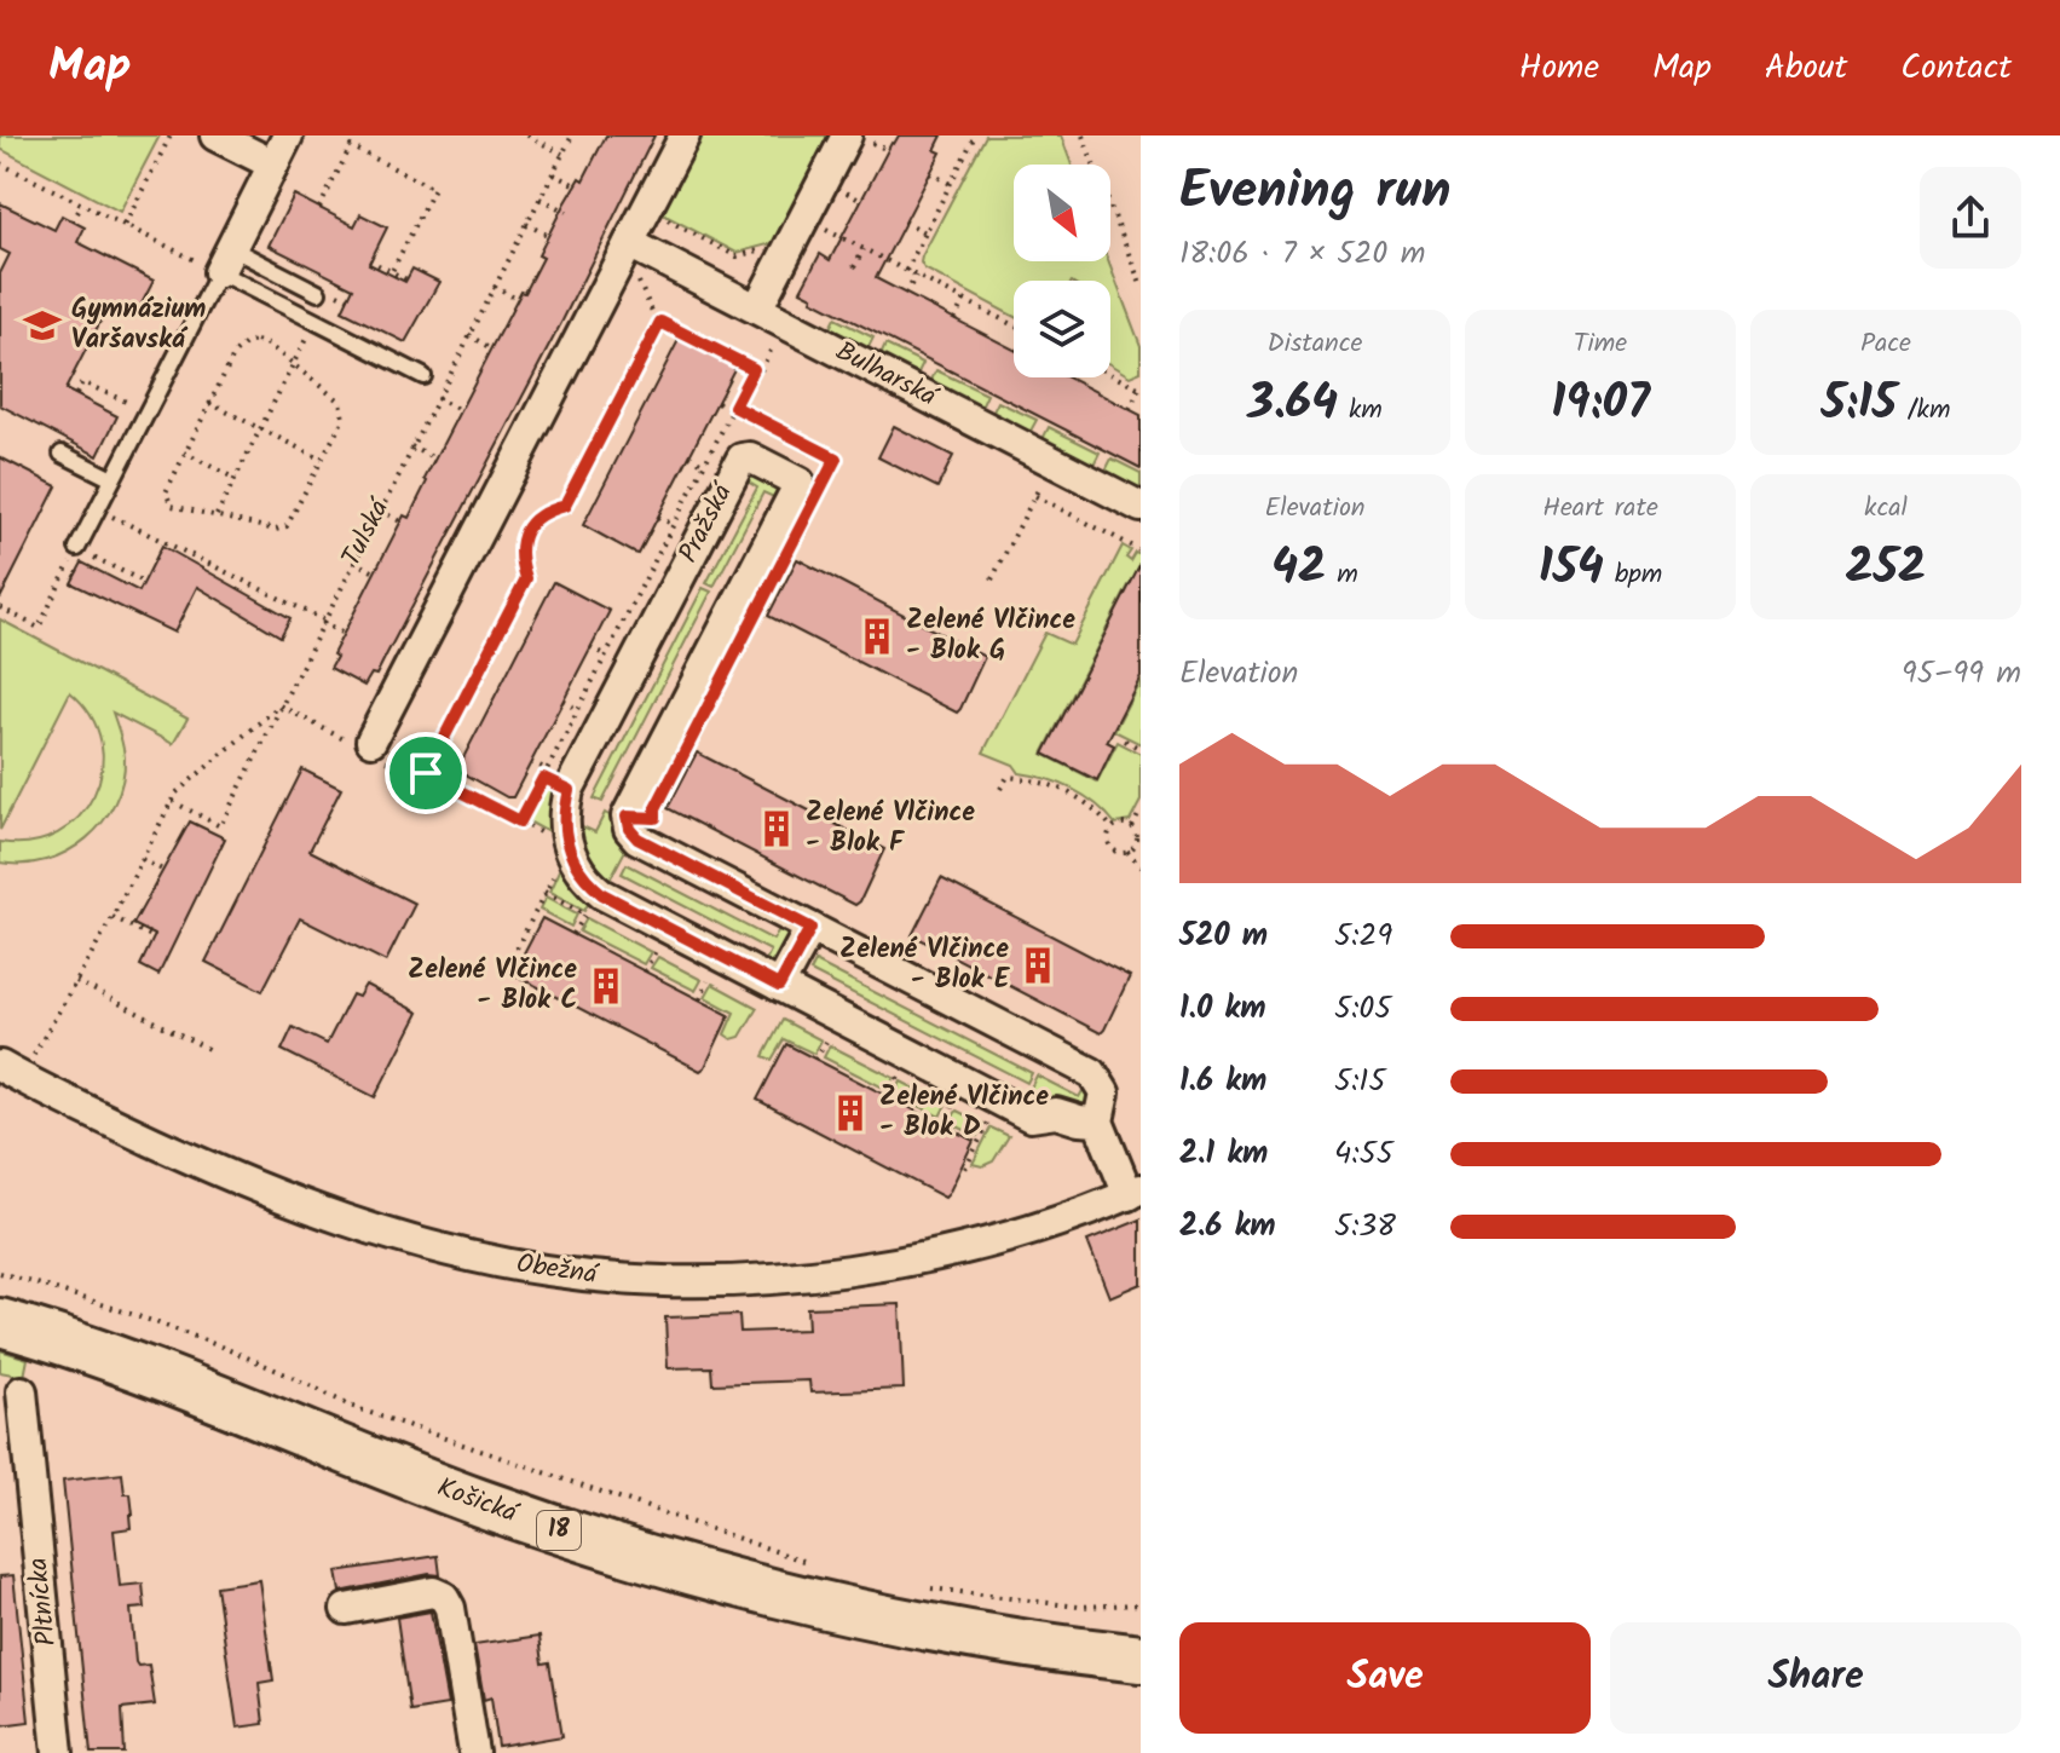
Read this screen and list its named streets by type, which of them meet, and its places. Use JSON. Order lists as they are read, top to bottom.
{
  "streets": {
    "main road": ["Košická", "18"],
    "street": [
      "Bulharská",
      "Pražská",
      "Obežná",
      "Pltnícka"
    ],
    "path": ["Tulská"]
  },
  "crossings": [
    ["Pražská", "Obežná"]
  ],
  "places": {
    "school or university": ["Gymnázium Varšavská"],
    "building": [
      "Zelené Vlčince - Blok G",
      "Zelené Vlčince - Blok F",
      "Zelené Vlčince - Blok E",
      "Zelené Vlčince - Blok C",
      "Zelené Vlčince - Blok D"
    ]
  },
  "north": "bottom right",
  "page": {
    "header": "Map",
    "nav": [
      "Home",
      "Map",
      "About",
      "Contact"
    ],
    "heading": ["Evening run", "18:06 · 7 × 520 m"],
    "stats": [
      ["Distance", "3.64 km"],
      ["Time", "19:07"],
      ["Pace", "5:15 /km"],
      ["Elevation", "42 m"],
      ["Heart rate", "154 bpm"],
      ["kcal", "252"]
    ],
    "chart": ["Elevation", "95–99 m"],
    "list": [
      {
        "name": "520 m",
        "note": "5:29"
      },
      {
        "name": "1.0 km",
        "note": "5:05"
      },
      {
        "name": "1.6 km",
        "note": "5:15"
      },
      {
        "name": "2.1 km",
        "note": "4:55"
      },
      {
        "name": "2.6 km",
        "note": "5:38"
      }
    ],
    "buttons": ["Save", "Share"]
  }
}
